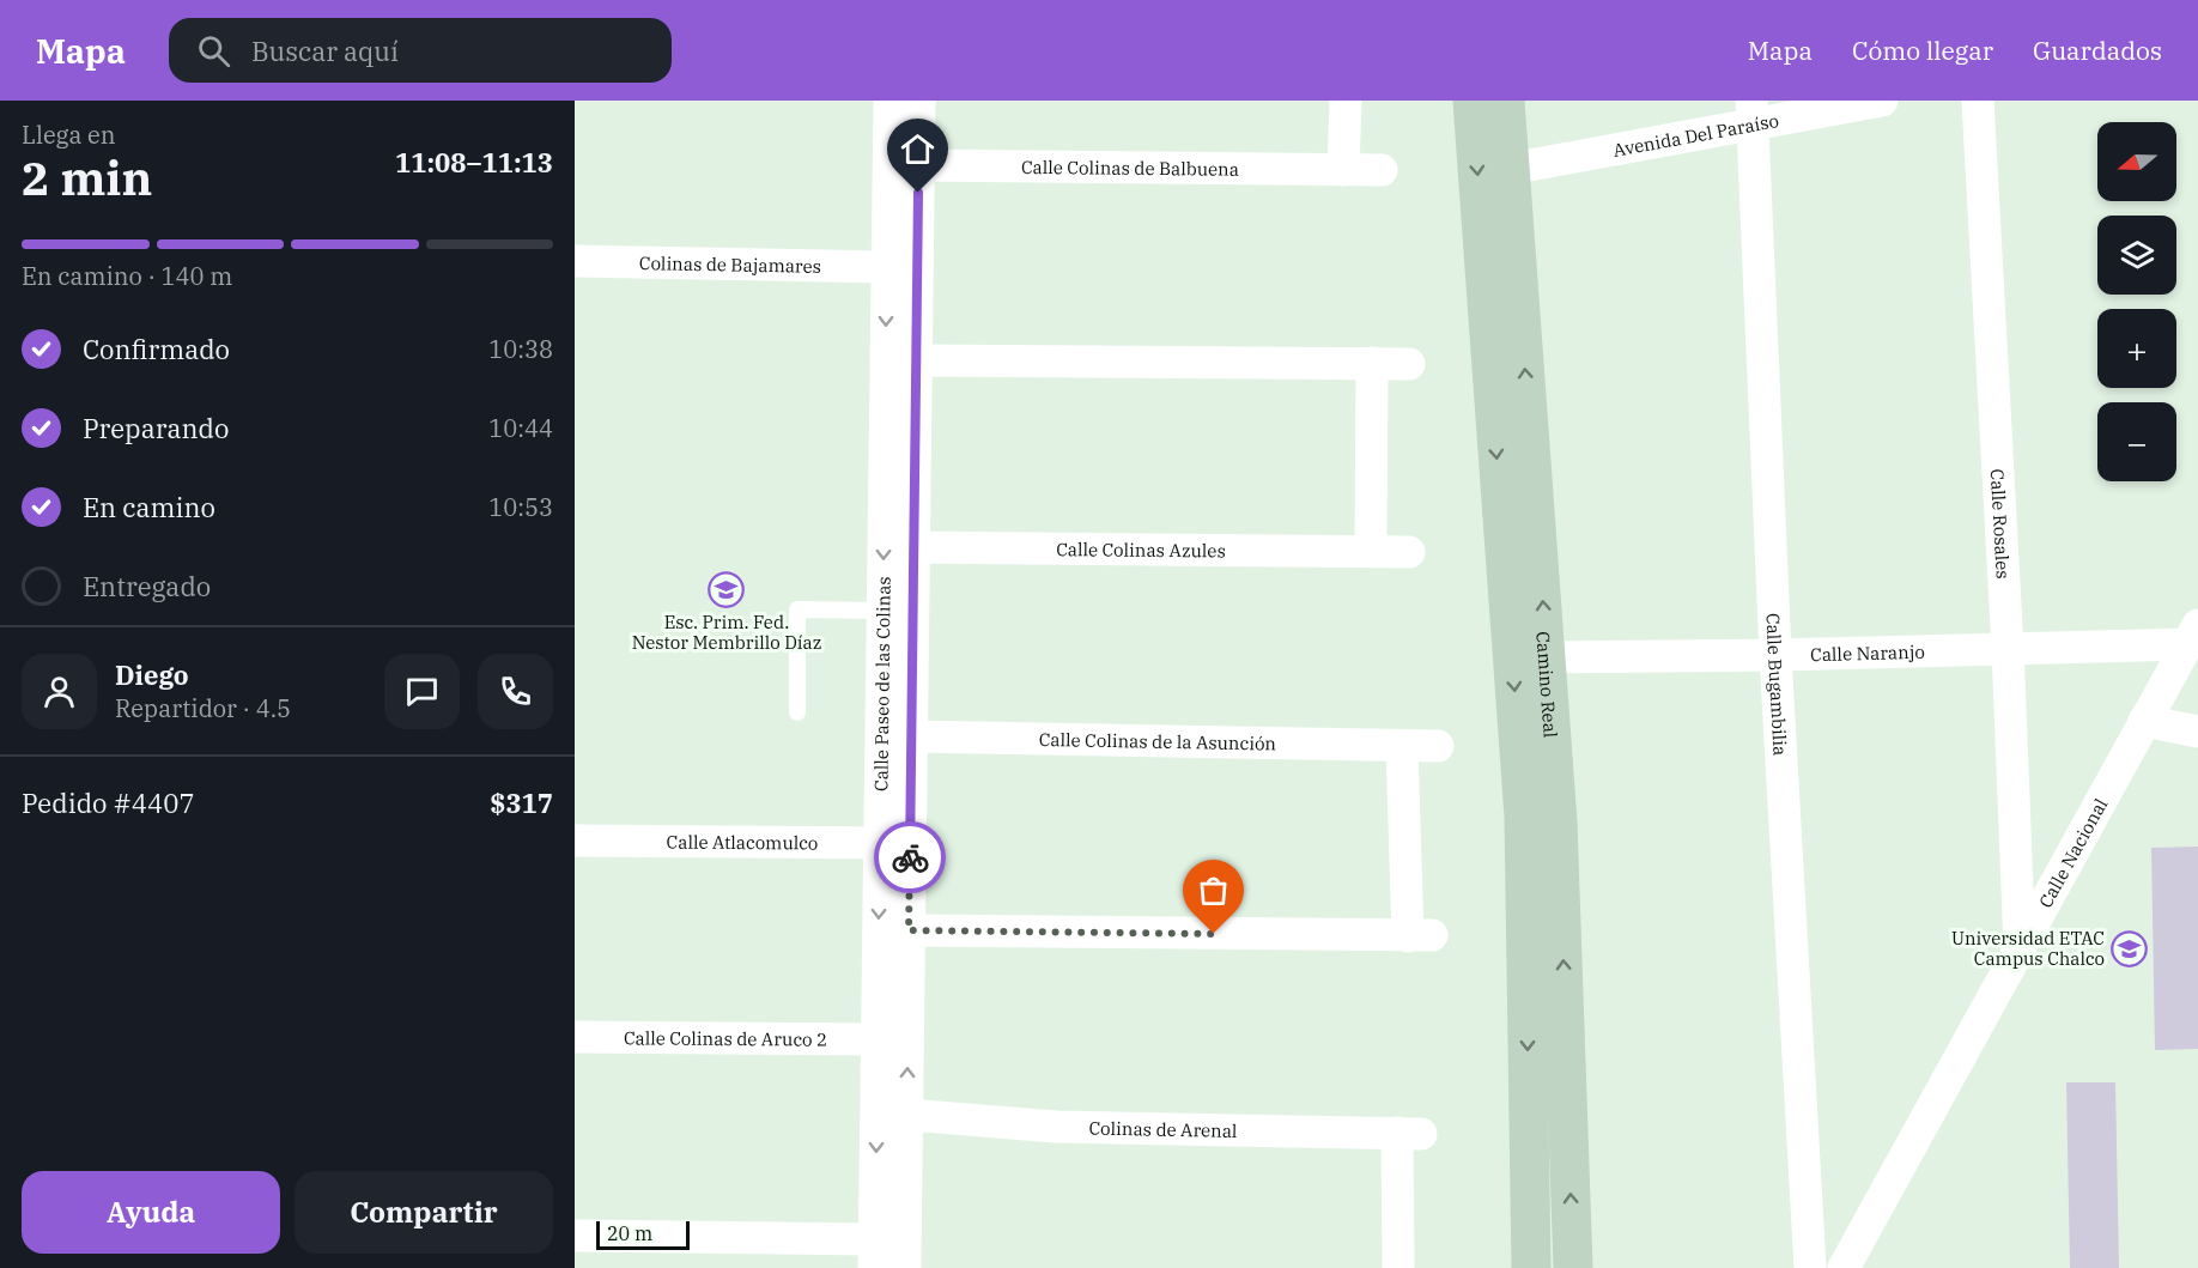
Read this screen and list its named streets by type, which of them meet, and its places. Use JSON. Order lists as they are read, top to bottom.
{
  "streets": {
    "street": [
      "Avenida Del Paraíso",
      "Calle Colinas de Balbuena",
      "Colinas de Bajamares",
      "Calle Rosales",
      "Calle Colinas Azules",
      "Calle Naranjo",
      "Calle Paseo de las Colinas",
      "Camino Real",
      "Calle Bugambilia",
      "Calle Colinas de la Asunción",
      "Calle Atlacomulco",
      "Calle Nacional",
      "Calle Colinas de Aruco 2",
      "Colinas de Arenal"
    ]
  },
  "crossings": [
    ["Avenida Del Paraíso", "Camino Real"],
    ["Avenida Del Paraíso", "Calle Bugambilia"],
    ["Calle Colinas de Balbuena", "Calle Paseo de las Colinas"],
    ["Colinas de Bajamares", "Calle Paseo de las Colinas"],
    ["Calle Rosales", "Calle Naranjo"],
    ["Calle Rosales", "Calle Nacional"],
    ["Calle Colinas Azules", "Calle Paseo de las Colinas"],
    ["Calle Naranjo", "Camino Real"],
    ["Calle Naranjo", "Calle Bugambilia"],
    ["Calle Naranjo", "Calle Nacional"],
    ["Calle Paseo de las Colinas", "Calle Colinas de la Asunción"],
    ["Calle Paseo de las Colinas", "Calle Atlacomulco"],
    ["Calle Paseo de las Colinas", "Calle Colinas de Aruco 2"],
    ["Calle Paseo de las Colinas", "Colinas de Arenal"]
  ],
  "places": {
    "school or university": ["Esc. Prim. Fed. Nestor Membrillo Díaz", "Universidad ETAC Campus Chalco"]
  },
  "scale_bar": "20 m",
  "north": "left",
  "page": {
    "header": "Mapa",
    "search": "Buscar aquí",
    "nav": ["Mapa", "Cómo llegar", "Guardados"],
    "heading": ["2 min", "Llega en", "11:08–11:13"],
    "panel": [
      "Diego",
      "Repartidor · 4.5",
      "Pedido #4407",
      "$317"
    ],
    "map_buttons": ["+", "−"],
    "bar": "En camino · 140 m",
    "list": [
      ["Confirmado", "10:38"],
      ["Preparando", "10:44"],
      ["En camino", "10:53"],
      "Entregado"
    ],
    "buttons": ["Ayuda", "Compartir"],
    "scale": "20 m"
  }
}
